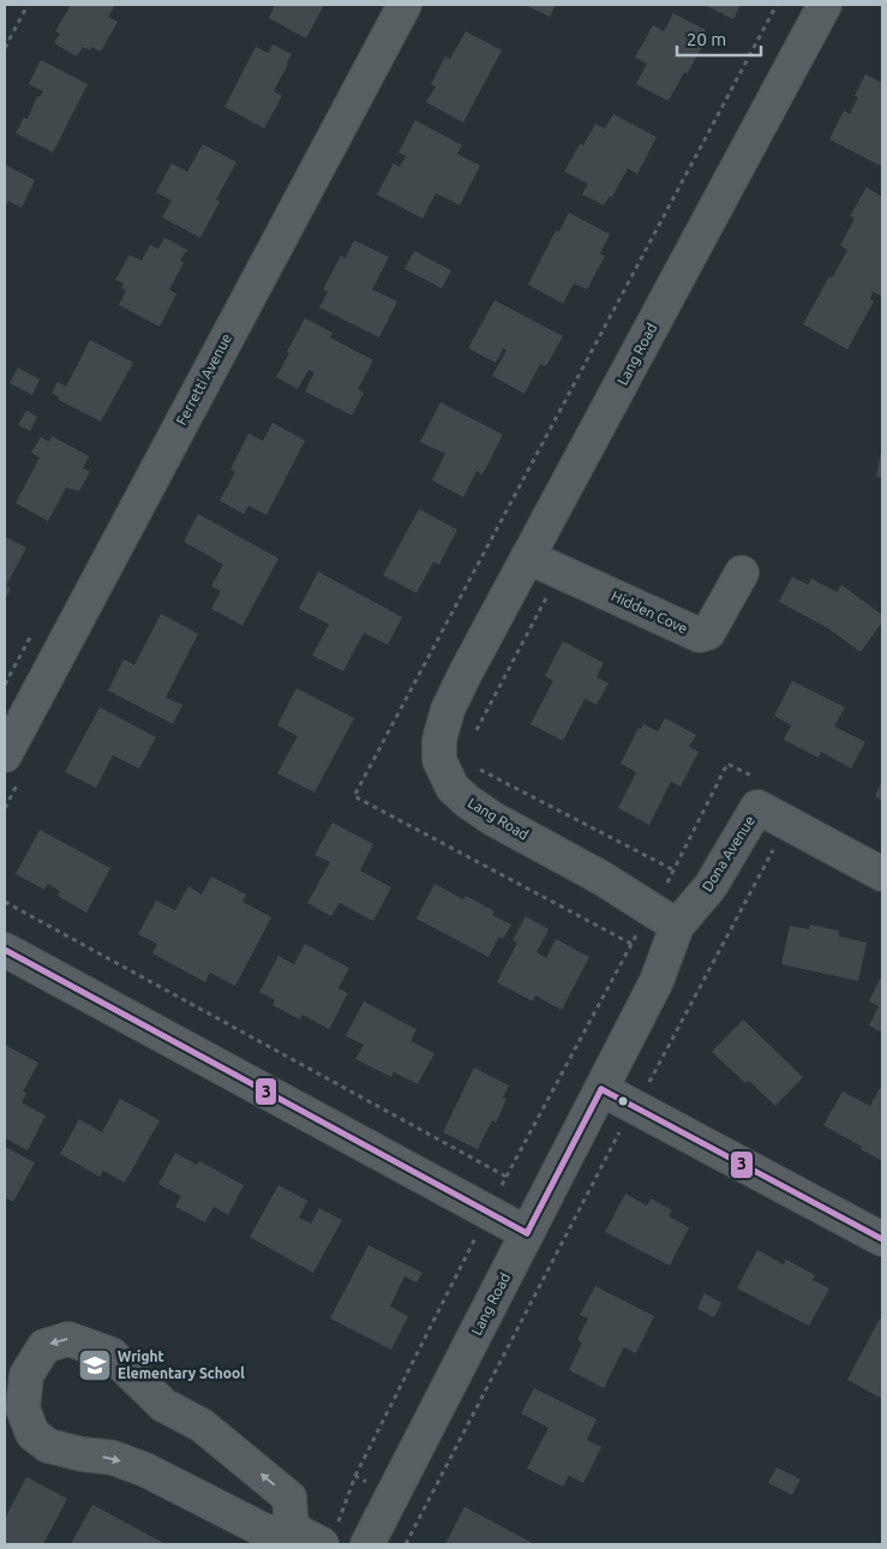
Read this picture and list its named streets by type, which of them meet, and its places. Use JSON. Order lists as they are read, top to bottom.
{
  "streets": {
    "street": [
      "Lang Road",
      "Ferretti Avenue",
      "Hidden Cove",
      "Dona Avenue"
    ]
  },
  "crossings": [
    ["Lang Road", "Hidden Cove"],
    ["Lang Road", "Dona Avenue"]
  ],
  "places": {
    "school or university": ["Wright Elementary School"]
  },
  "lines": ["transit line 3"],
  "scale_bar": "20 m"
}
